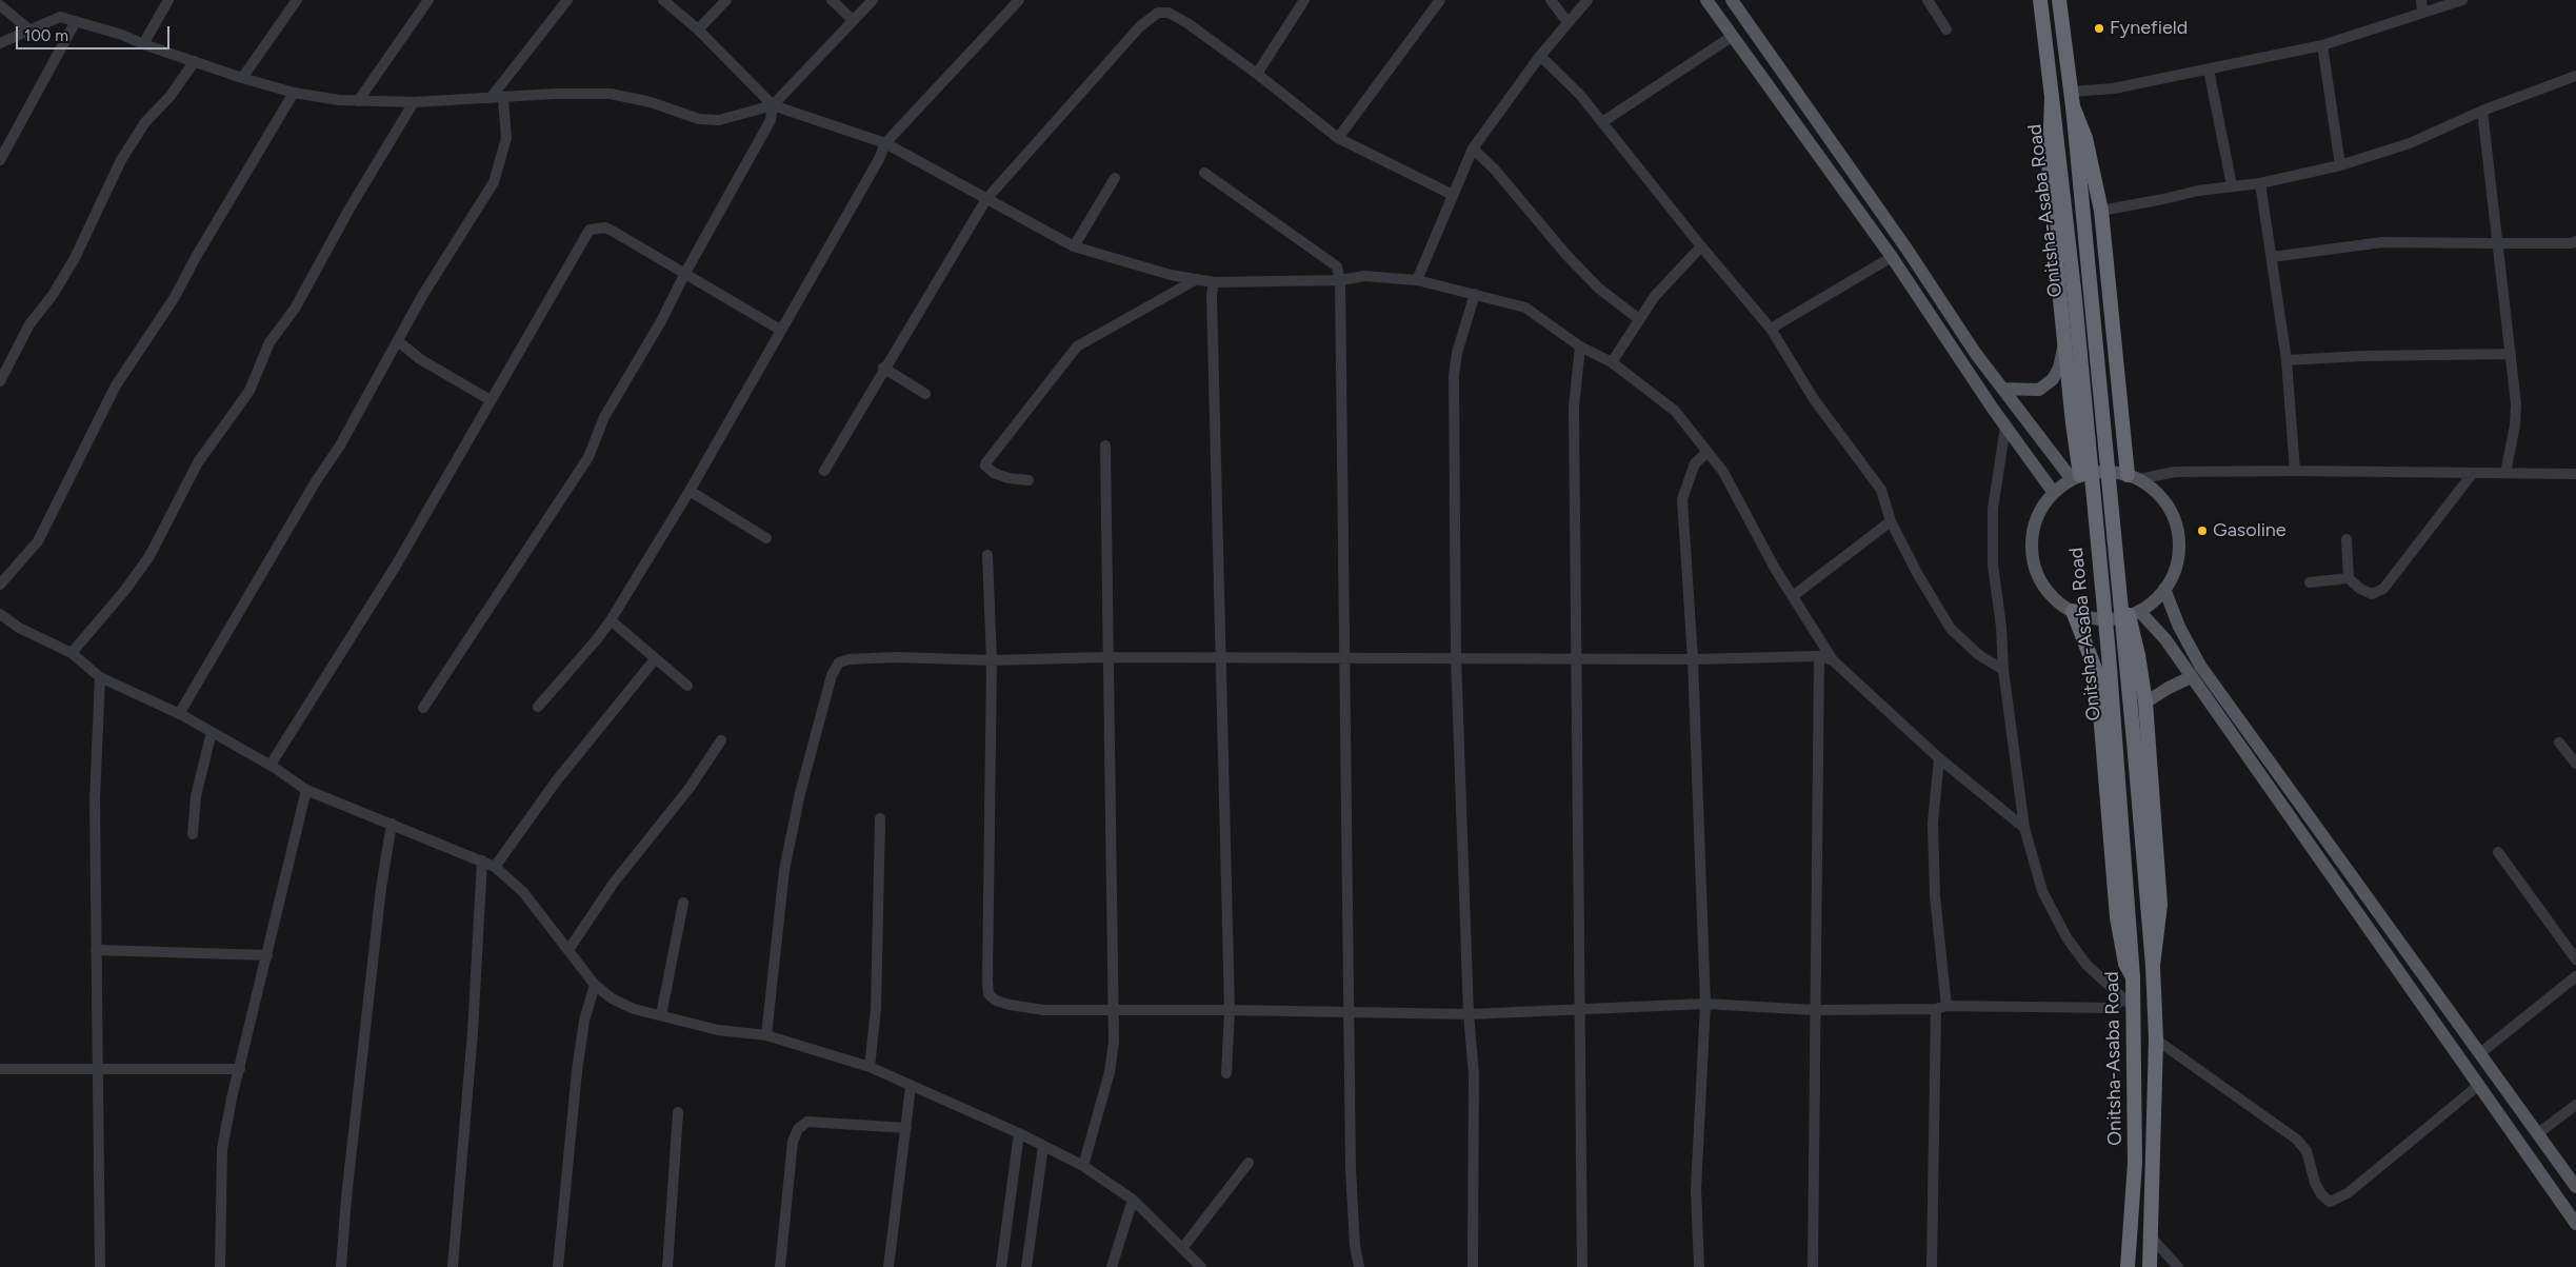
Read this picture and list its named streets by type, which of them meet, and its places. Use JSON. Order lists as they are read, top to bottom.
{
  "streets": {
    "highway": ["Onitsha-Asaba Road"]
  },
  "places": ["Fynefield", "Gasoline"],
  "scale_bar": "100 m"
}
